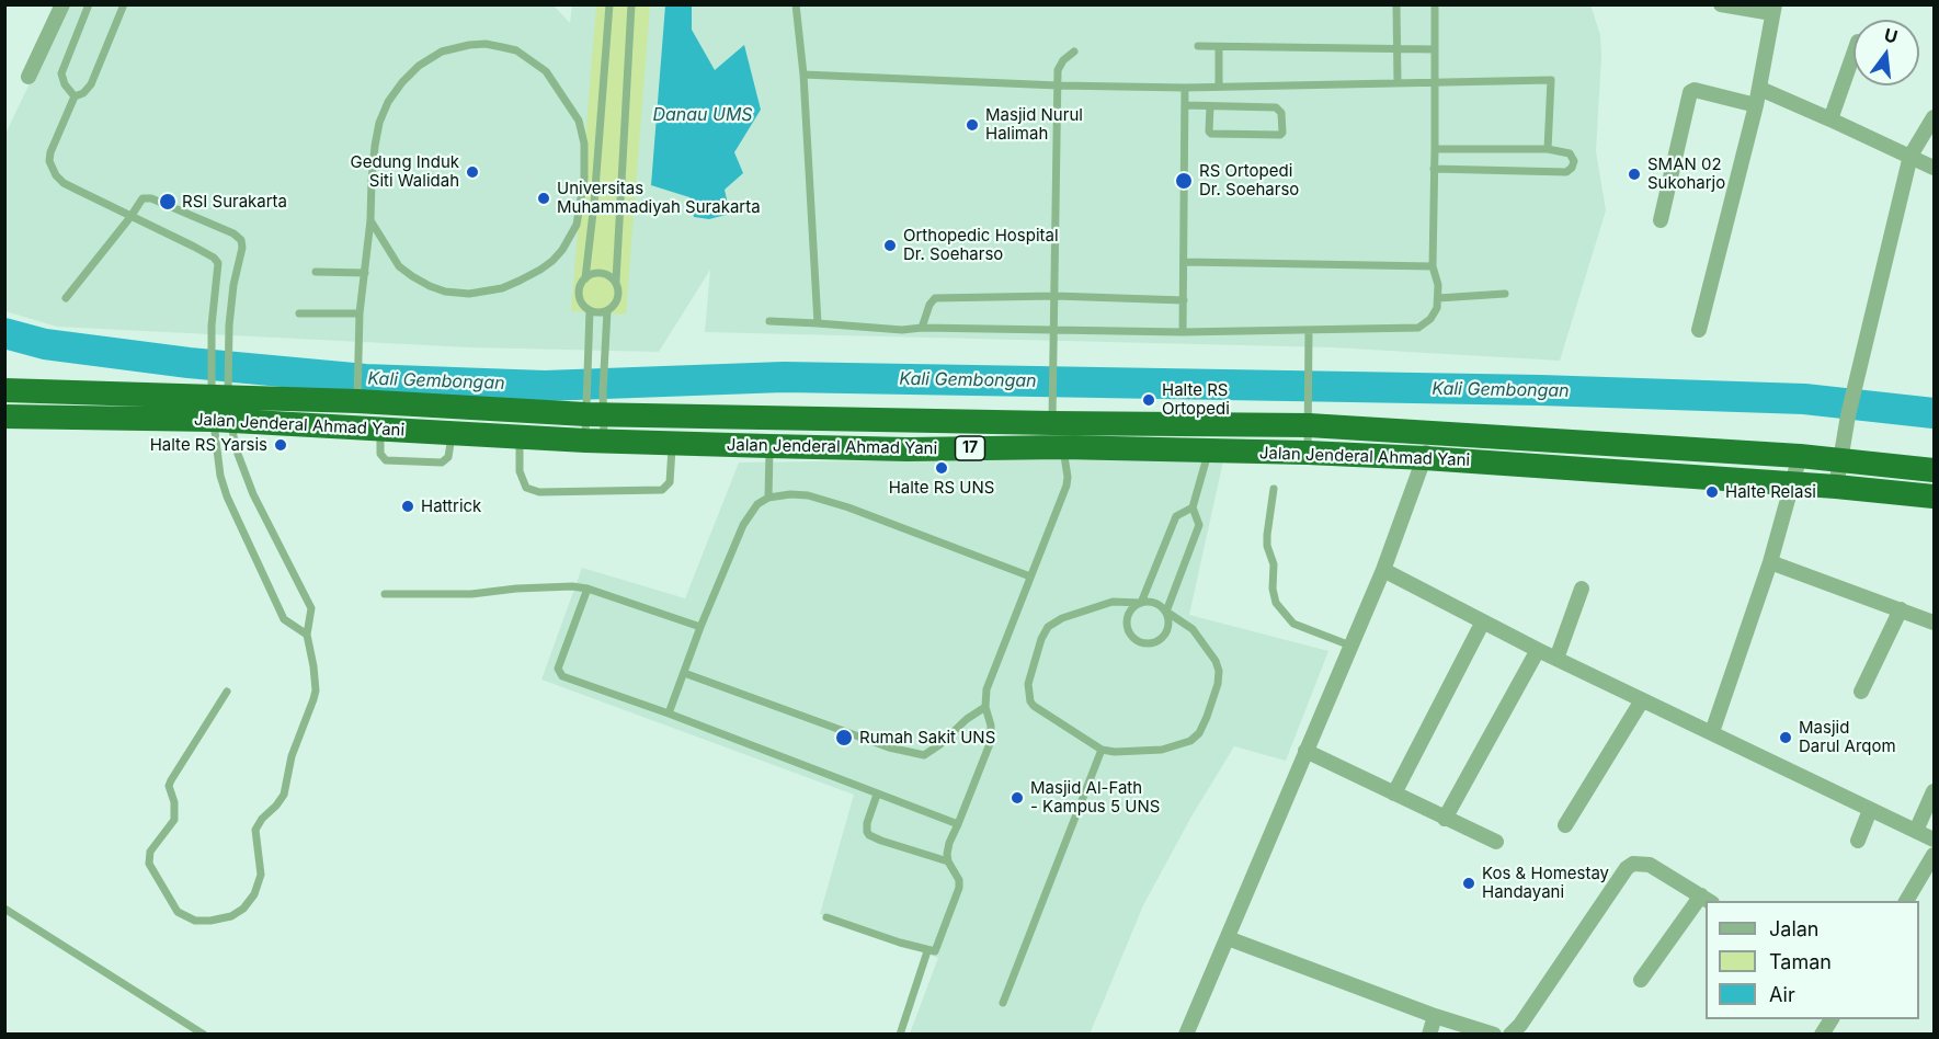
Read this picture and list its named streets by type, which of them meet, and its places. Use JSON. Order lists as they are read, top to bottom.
{
  "streets": {
    "highway": ["Jalan Jenderal Ahmad Yani", "17"]
  },
  "water": ["Danau UMS", "Kali Gembongan"],
  "places": [
    "Masjid Nurul Halimah",
    "Gedung Induk Siti Walidah",
    "SMAN 02 Sukoharjo",
    "RS Ortopedi Dr. Soeharso",
    "Universitas Muhammadiyah Surakarta",
    "RSI Surakarta",
    "Orthopedic Hospital Dr. Soeharso",
    "Halte RS Ortopedi",
    "Halte RS Yarsis",
    "Halte RS UNS",
    "Halte Relasi",
    "Hattrick",
    "Rumah Sakit UNS",
    "Masjid Darul Arqom",
    "Masjid Al-Fath - Kampus 5 UNS",
    "Kos & Homestay Handayani"
  ],
  "legend": ["Jalan", "Taman", "Air"],
  "north": "top"
}
